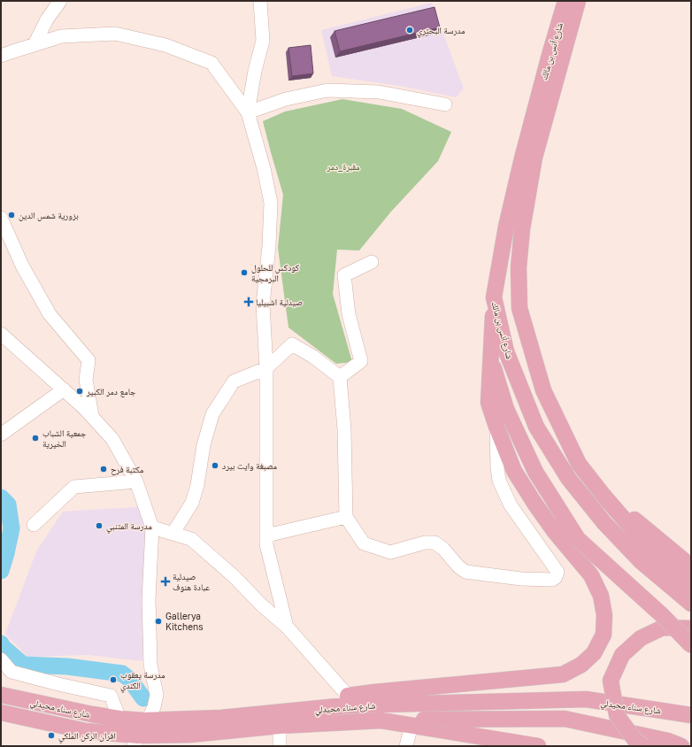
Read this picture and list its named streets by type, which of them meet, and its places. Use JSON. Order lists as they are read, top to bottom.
{
  "streets": {
    "main road": ["شارع أنس بن مالك", "شارع سناء محيدلي"]
  },
  "parks": ["مقبرة_دمر"],
  "places": {
    "other": [
      "مدرسة البحتري",
      "بزورية شمس الدين",
      "كودكس للحلول البرمجية",
      "جامع دمر الكبير",
      "جمعية الشباب الخيرية",
      "مصبغة وايت بيرد",
      "مكتبة فرح",
      "مدرسة المتنبي",
      "Gallerya Kitchens",
      "مدرسة يعقوب الكندي",
      "افران الركن الملكي"
    ],
    "health": ["صيدلية اشبيليا", "صيدلية عبادة هنوف"]
  }
}
